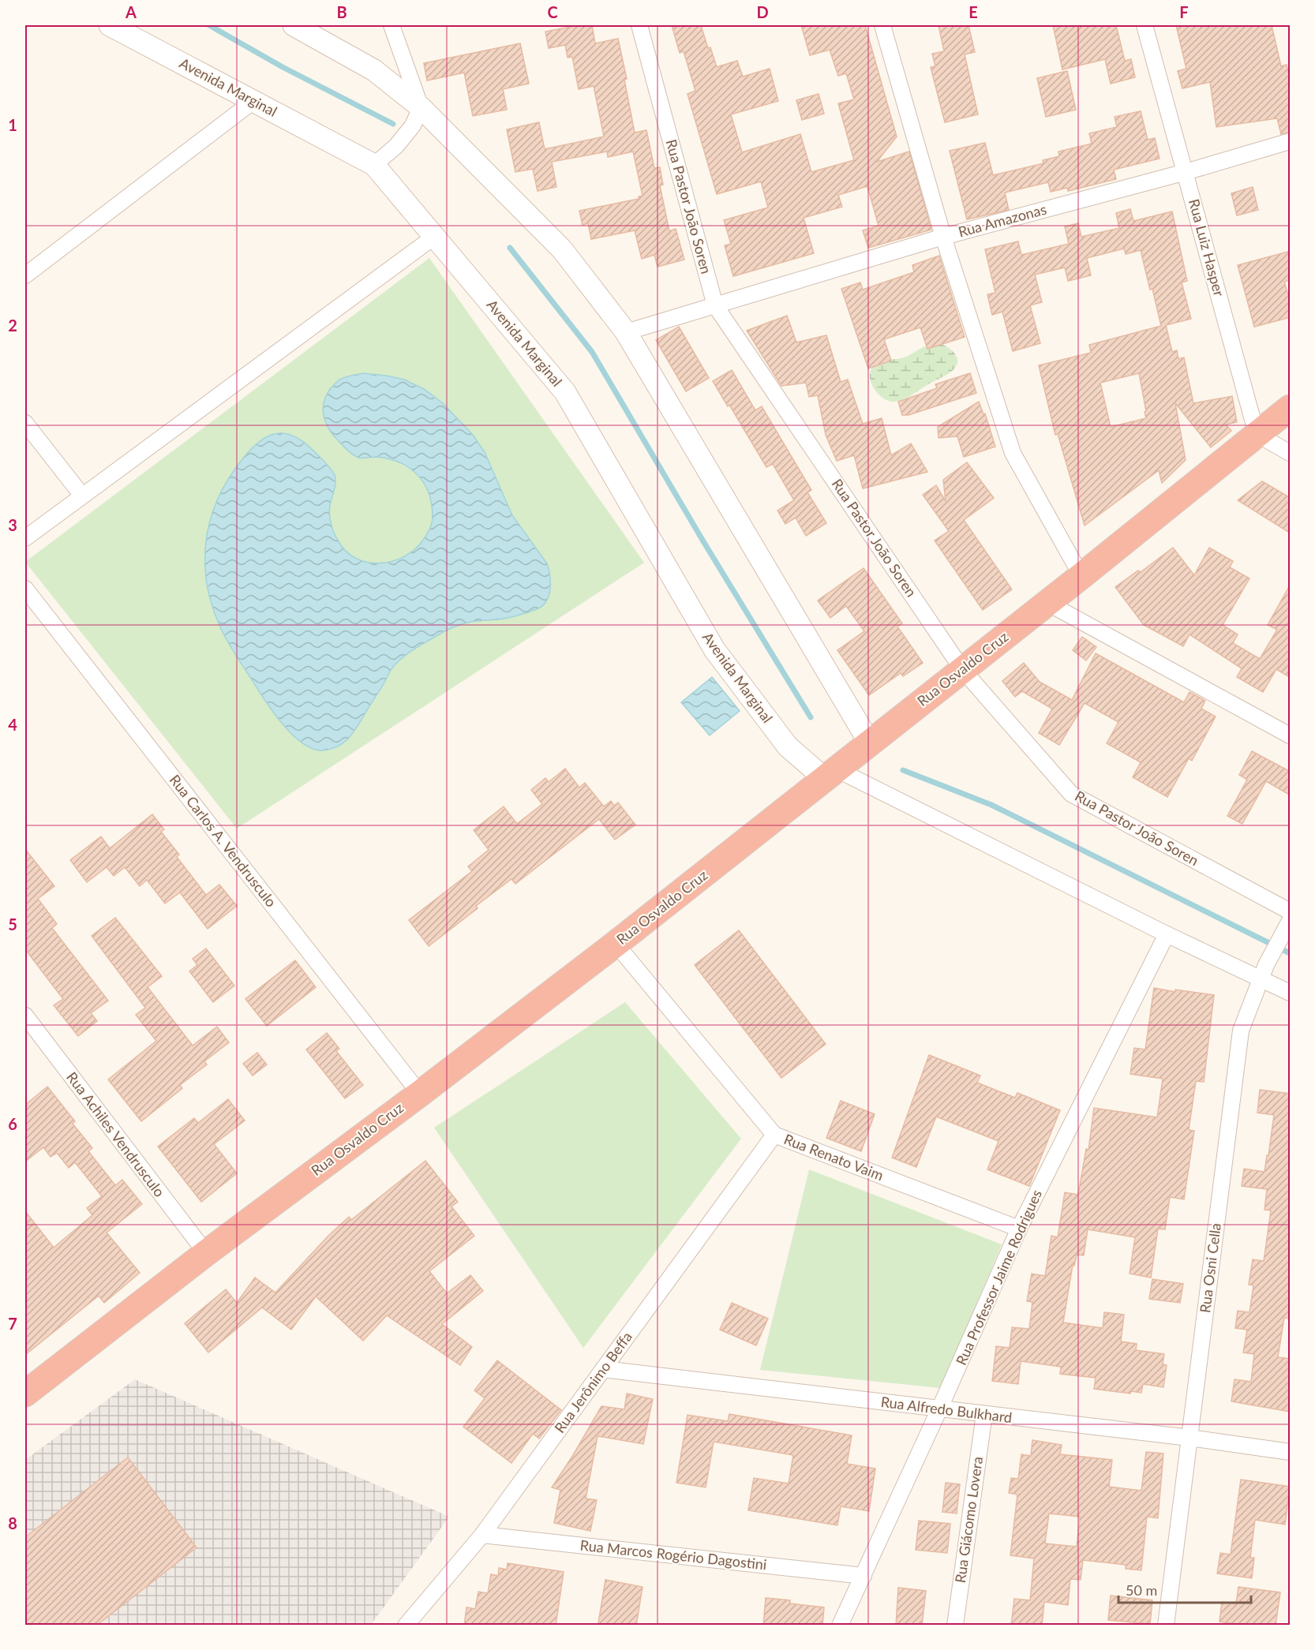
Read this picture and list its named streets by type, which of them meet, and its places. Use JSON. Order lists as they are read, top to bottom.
{
  "streets": {
    "highway": ["Rua Osvaldo Cruz"],
    "street": [
      "Avenida Marginal",
      "Rua Pastor João Soren",
      "Rua Amazonas",
      "Rua Luiz Hasper",
      "Rua Carlos A. Vendrusculo",
      "Rua Achiles Vendrusculo",
      "Rua Renato Vaim",
      "Rua Osni Cella",
      "Rua Professor Jaime Rodrigues",
      "Rua Jerônimo Beffa",
      "Rua Alfredo Bulkhard",
      "Rua Giácomo Lovera",
      "Rua Marcos Rogério Dagostini"
    ]
  },
  "crossings": [
    ["Avenida Marginal", "Rua Osvaldo Cruz"],
    ["Rua Pastor João Soren", "Rua Amazonas"],
    ["Rua Pastor João Soren", "Rua Osvaldo Cruz"],
    ["Rua Amazonas", "Rua Luiz Hasper"],
    ["Rua Luiz Hasper", "Rua Osvaldo Cruz"],
    ["Rua Osvaldo Cruz", "Rua Carlos A. Vendrusculo"],
    ["Rua Osvaldo Cruz", "Rua Achiles Vendrusculo"],
    ["Rua Osvaldo Cruz", "Rua Renato Vaim"],
    ["Rua Renato Vaim", "Rua Professor Jaime Rodrigues"],
    ["Rua Renato Vaim", "Rua Jerônimo Beffa"],
    ["Rua Osni Cella", "Rua Alfredo Bulkhard"],
    ["Rua Professor Jaime Rodrigues", "Rua Alfredo Bulkhard"],
    ["Rua Professor Jaime Rodrigues", "Rua Marcos Rogério Dagostini"],
    ["Rua Jerônimo Beffa", "Rua Alfredo Bulkhard"],
    ["Rua Jerônimo Beffa", "Rua Marcos Rogério Dagostini"],
    ["Rua Alfredo Bulkhard", "Rua Giácomo Lovera"]
  ],
  "scale_bar": "50 m",
  "grid": {
    "columns": [
      "A",
      "B",
      "C",
      "D",
      "E",
      "F"
    ],
    "rows": [
      "1",
      "2",
      "3",
      "4",
      "5",
      "6",
      "7",
      "8"
    ]
  }
}
